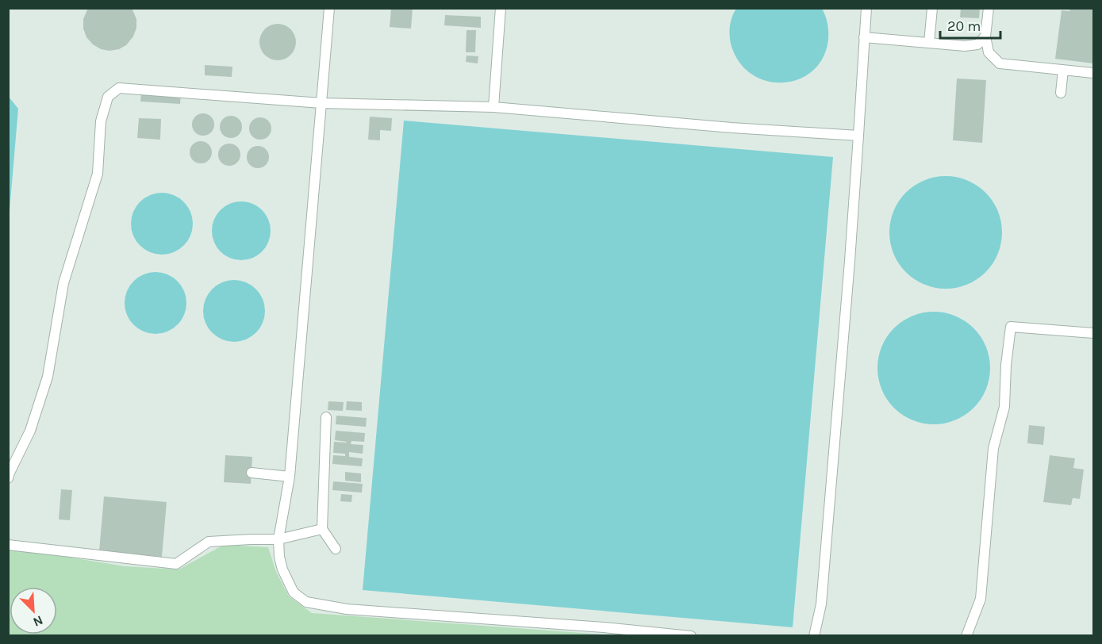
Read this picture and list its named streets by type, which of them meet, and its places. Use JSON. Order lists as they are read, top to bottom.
{
  "scale_bar": "20 m",
  "north": "bottom right"
}
